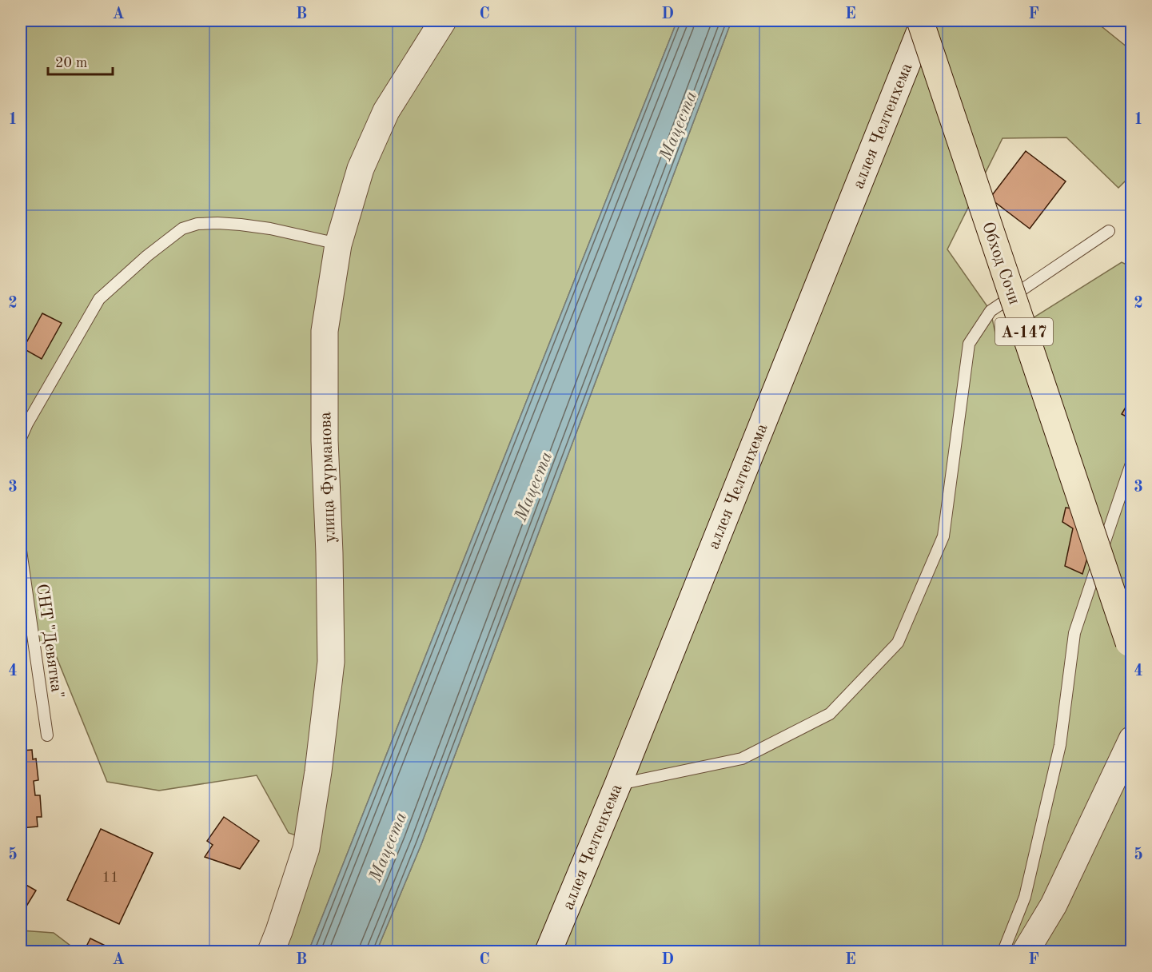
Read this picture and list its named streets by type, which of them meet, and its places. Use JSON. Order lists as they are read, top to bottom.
{
  "streets": {
    "highway": ["Обход Сочи", "А-147"],
    "street": ["аллея Челтенхема", "улица Фурманова"],
    "lane": ["СНТ \"Девятка\""]
  },
  "water": ["Мацеста"],
  "house_numbers": ["11"],
  "scale_bar": "20 m",
  "grid": {
    "columns": [
      "A",
      "B",
      "C",
      "D",
      "E",
      "F"
    ],
    "rows": [
      "1",
      "2",
      "3",
      "4",
      "5"
    ]
  }
}
